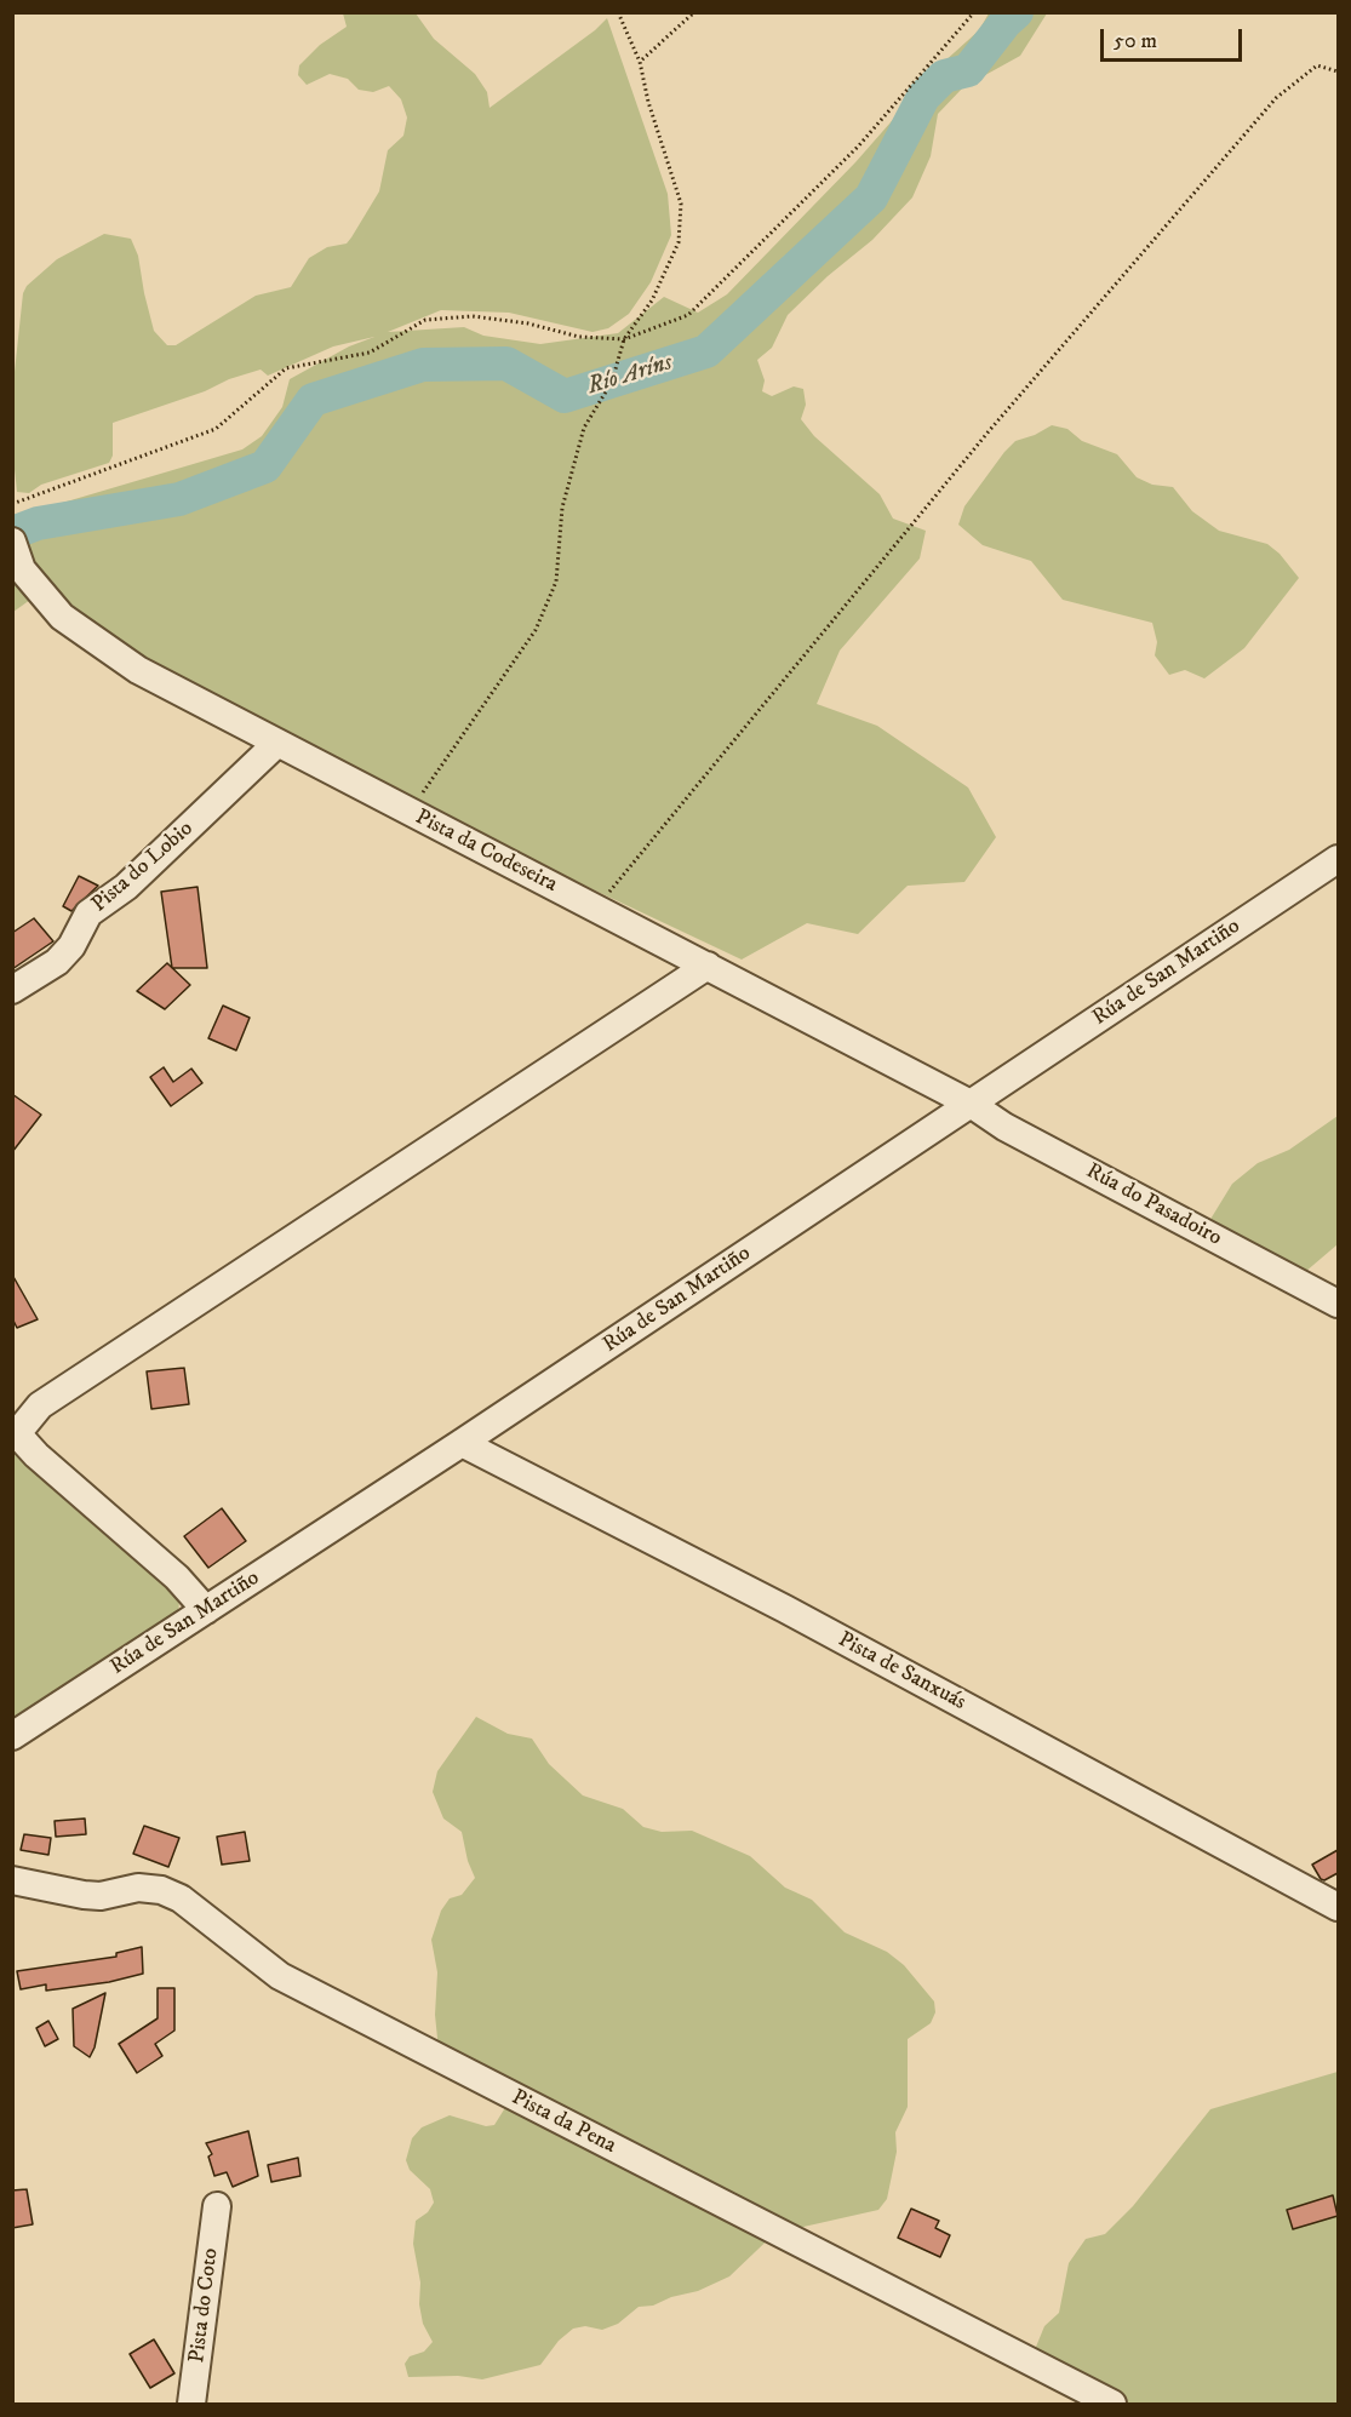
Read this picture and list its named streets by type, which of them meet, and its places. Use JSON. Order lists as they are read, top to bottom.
{
  "streets": {
    "street": [
      "Pista da Codeseira",
      "Pista do Lobio",
      "Rúa de San Martiño",
      "Rúa do Pasadoiro",
      "Pista de Sanxuás",
      "Pista da Pena",
      "Pista do Coto"
    ]
  },
  "crossings": [
    ["Pista da Codeseira", "Pista do Lobio"],
    ["Pista da Codeseira", "Rúa de San Martiño"],
    ["Pista da Codeseira", "Rúa do Pasadoiro"],
    ["Rúa de San Martiño", "Rúa do Pasadoiro"],
    ["Rúa de San Martiño", "Pista de Sanxuás"]
  ],
  "water": ["Río Aríns"],
  "scale_bar": "50 m"
}
